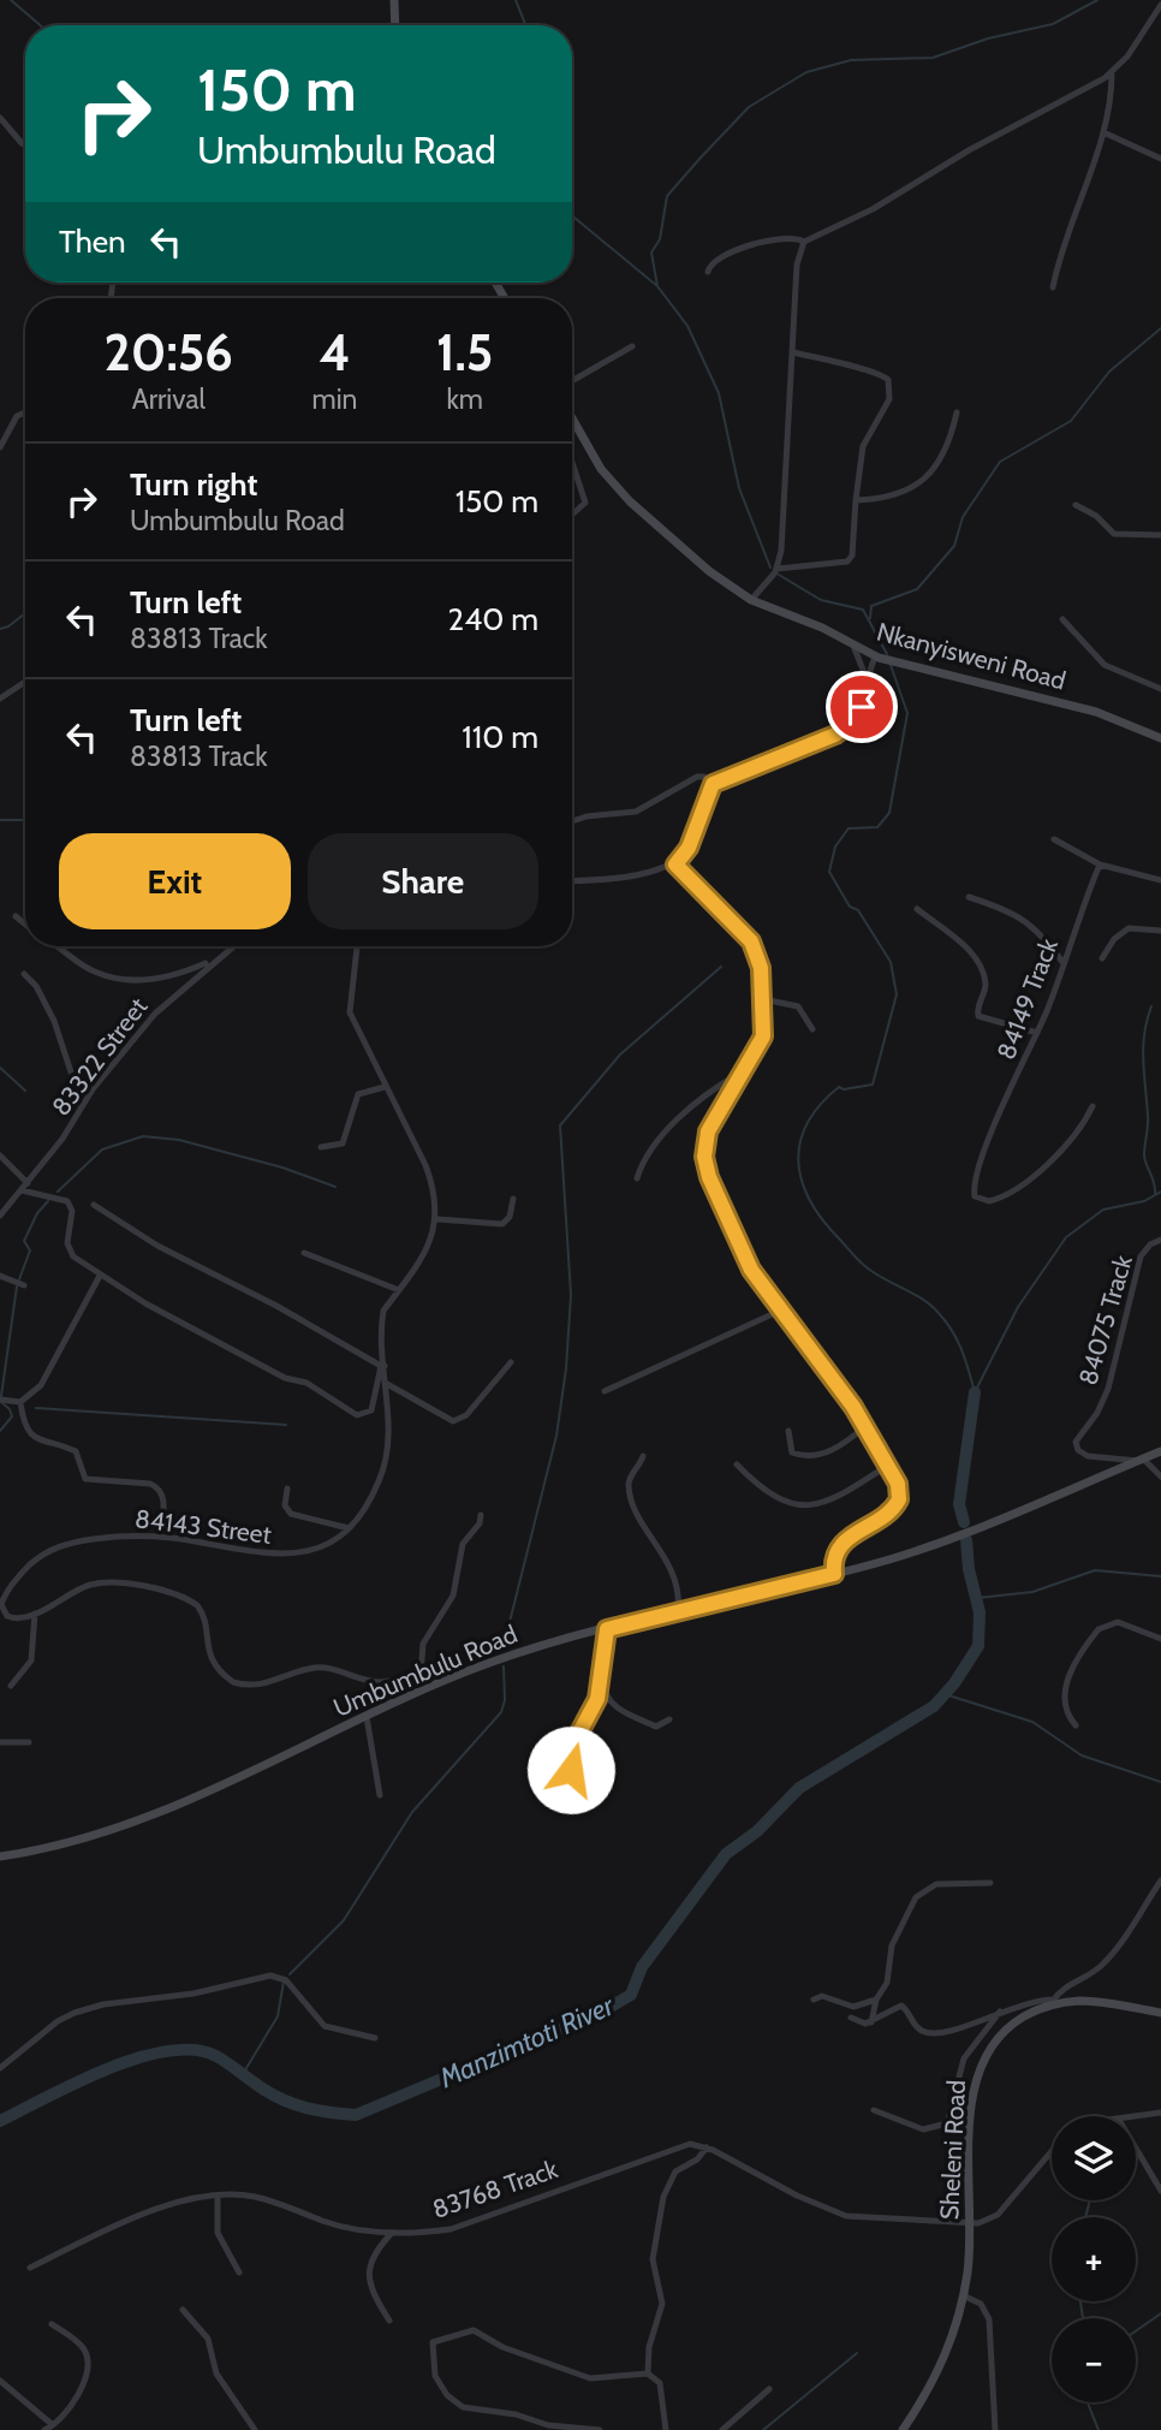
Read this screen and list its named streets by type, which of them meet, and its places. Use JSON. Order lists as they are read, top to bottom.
{
  "streets": {
    "street": [
      "Nkanyisweni Road",
      "84149 Track",
      "83322 Street",
      "84075 Track",
      "84143 Street",
      "Umbumbulu Road",
      "Sheleni Road",
      "83768 Track"
    ]
  },
  "crossings": [
    ["84075 Track", "Umbumbulu Road"]
  ],
  "water": ["Manzimtoti River"],
  "page": {
    "turn": ["150 m", "Umbumbulu Road"],
    "then": "Then",
    "eta": [
      "20:56",
      "Arrival",
      "4",
      "min",
      "1.5",
      "km"
    ],
    "list": [
      {
        "name": "Turn right",
        "note": "Umbumbulu Road",
        "value": "150 m"
      },
      {
        "name": "Turn left",
        "note": "83813 Track",
        "value": "240 m"
      },
      {
        "name": "Turn left",
        "note": "83813 Track",
        "value": "110 m"
      }
    ],
    "buttons": ["Exit", "Share"],
    "map_buttons": ["+", "−"]
  }
}
